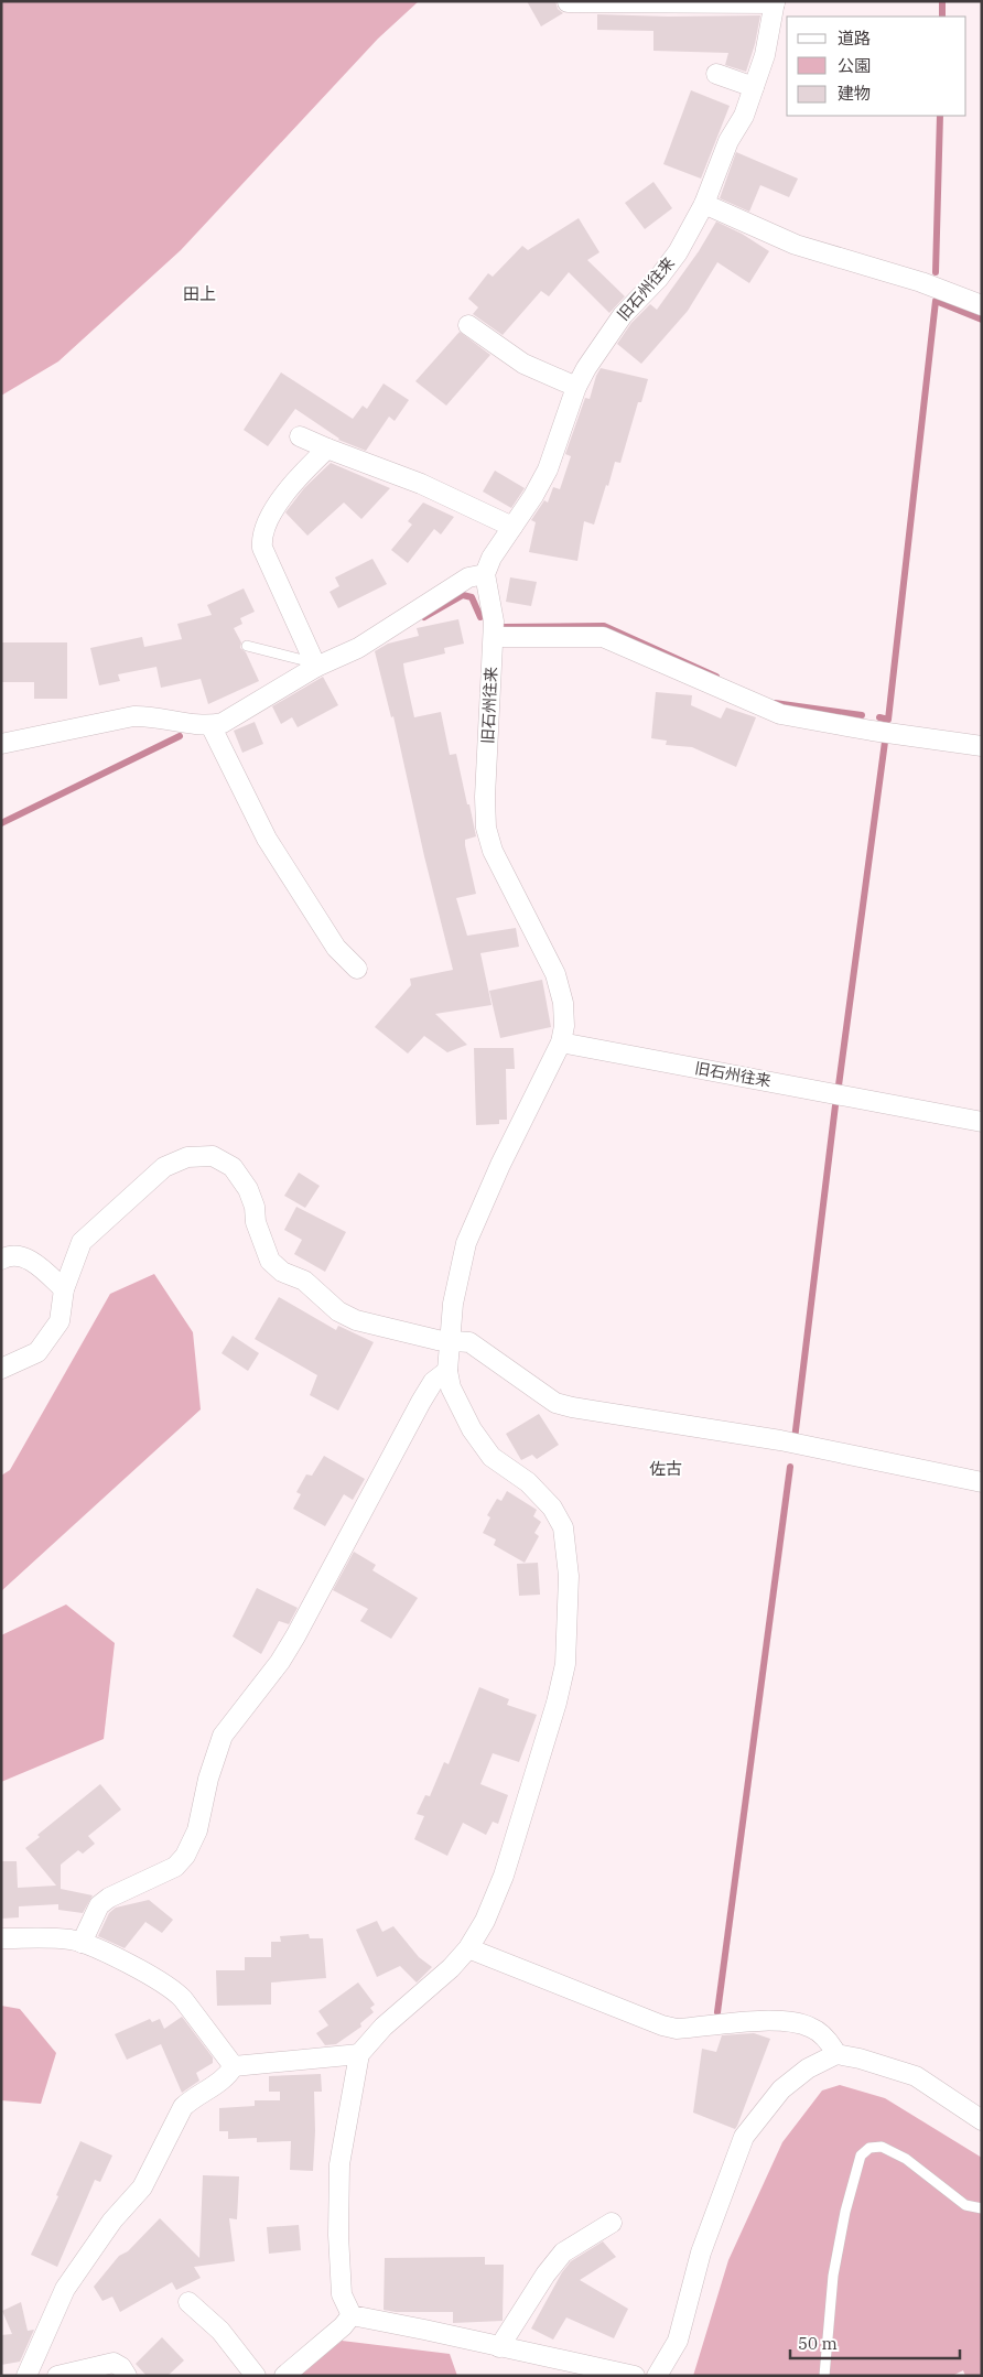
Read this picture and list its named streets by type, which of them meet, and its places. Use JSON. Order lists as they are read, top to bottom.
{
  "streets": {
    "street": ["旧石州往来"]
  },
  "districts": ["田上", "佐古"],
  "legend": ["道路", "公園", "建物"],
  "scale_bar": "50 m"
}
